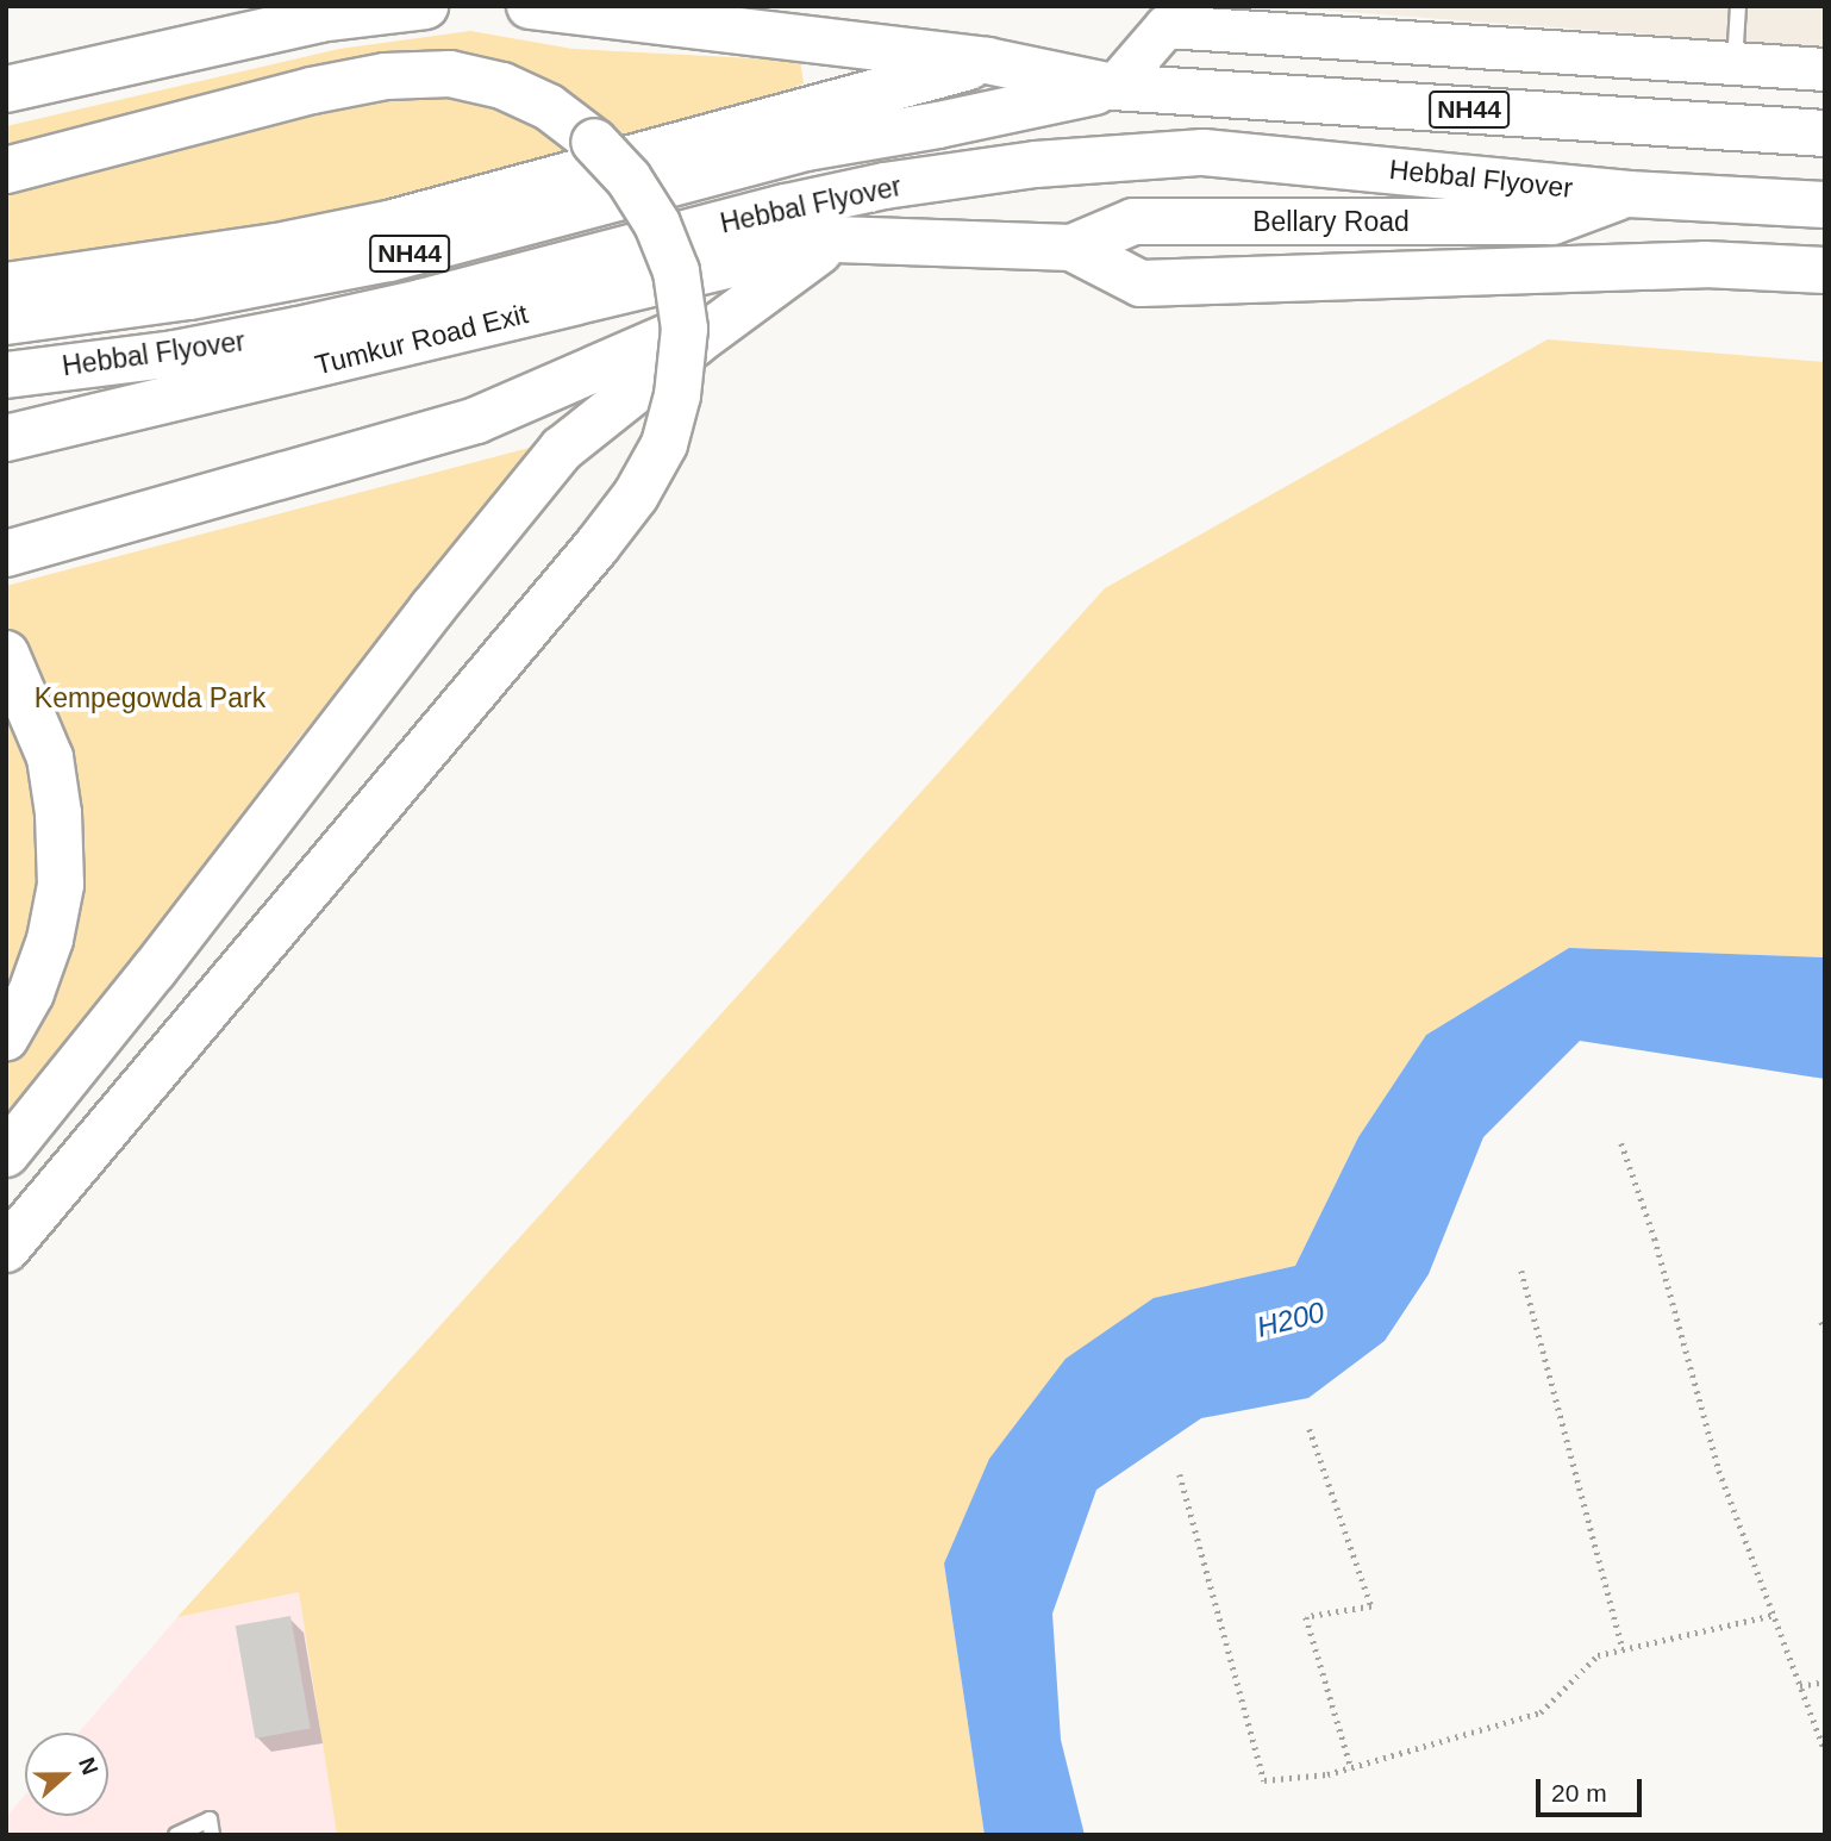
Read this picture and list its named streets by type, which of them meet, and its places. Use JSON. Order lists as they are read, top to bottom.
{
  "streets": {
    "highway": [
      "NH44",
      "Hebbal Flyover",
      "Bellary Road",
      "Tumkur Road Exit"
    ]
  },
  "crossings": [
    ["NH44", "Hebbal Flyover"],
    ["Hebbal Flyover", "Bellary Road"],
    ["Bellary Road", "Tumkur Road Exit"]
  ],
  "water": ["H200"],
  "parks": ["Kempegowda Park"],
  "scale_bar": "20 m",
  "north": "right"
}
